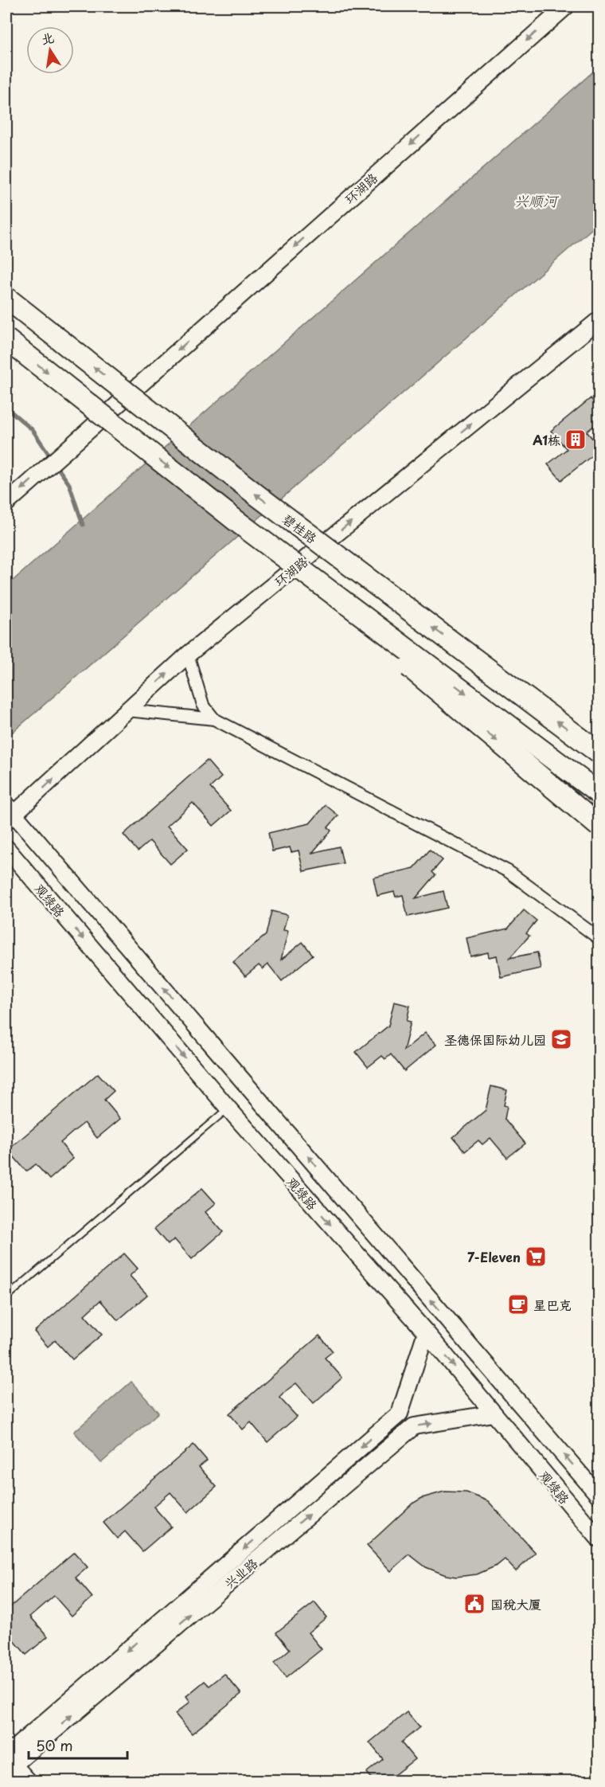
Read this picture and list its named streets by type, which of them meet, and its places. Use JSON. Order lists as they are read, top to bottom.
{
  "streets": {
    "highway": ["碧桂路"],
    "street": ["环湖路", "观绿路", "兴业路"]
  },
  "crossings": [
    ["观绿路", "兴业路"]
  ],
  "water": ["兴顺河"],
  "places": {
    "building": ["A1栋"],
    "school or university": ["圣德保国际幼儿园"],
    "supermarket": ["7-Eleven"],
    "cafe": ["星巴克"],
    "public building": ["国税大厦"]
  },
  "scale_bar": "50 m",
  "north": "top"
}
